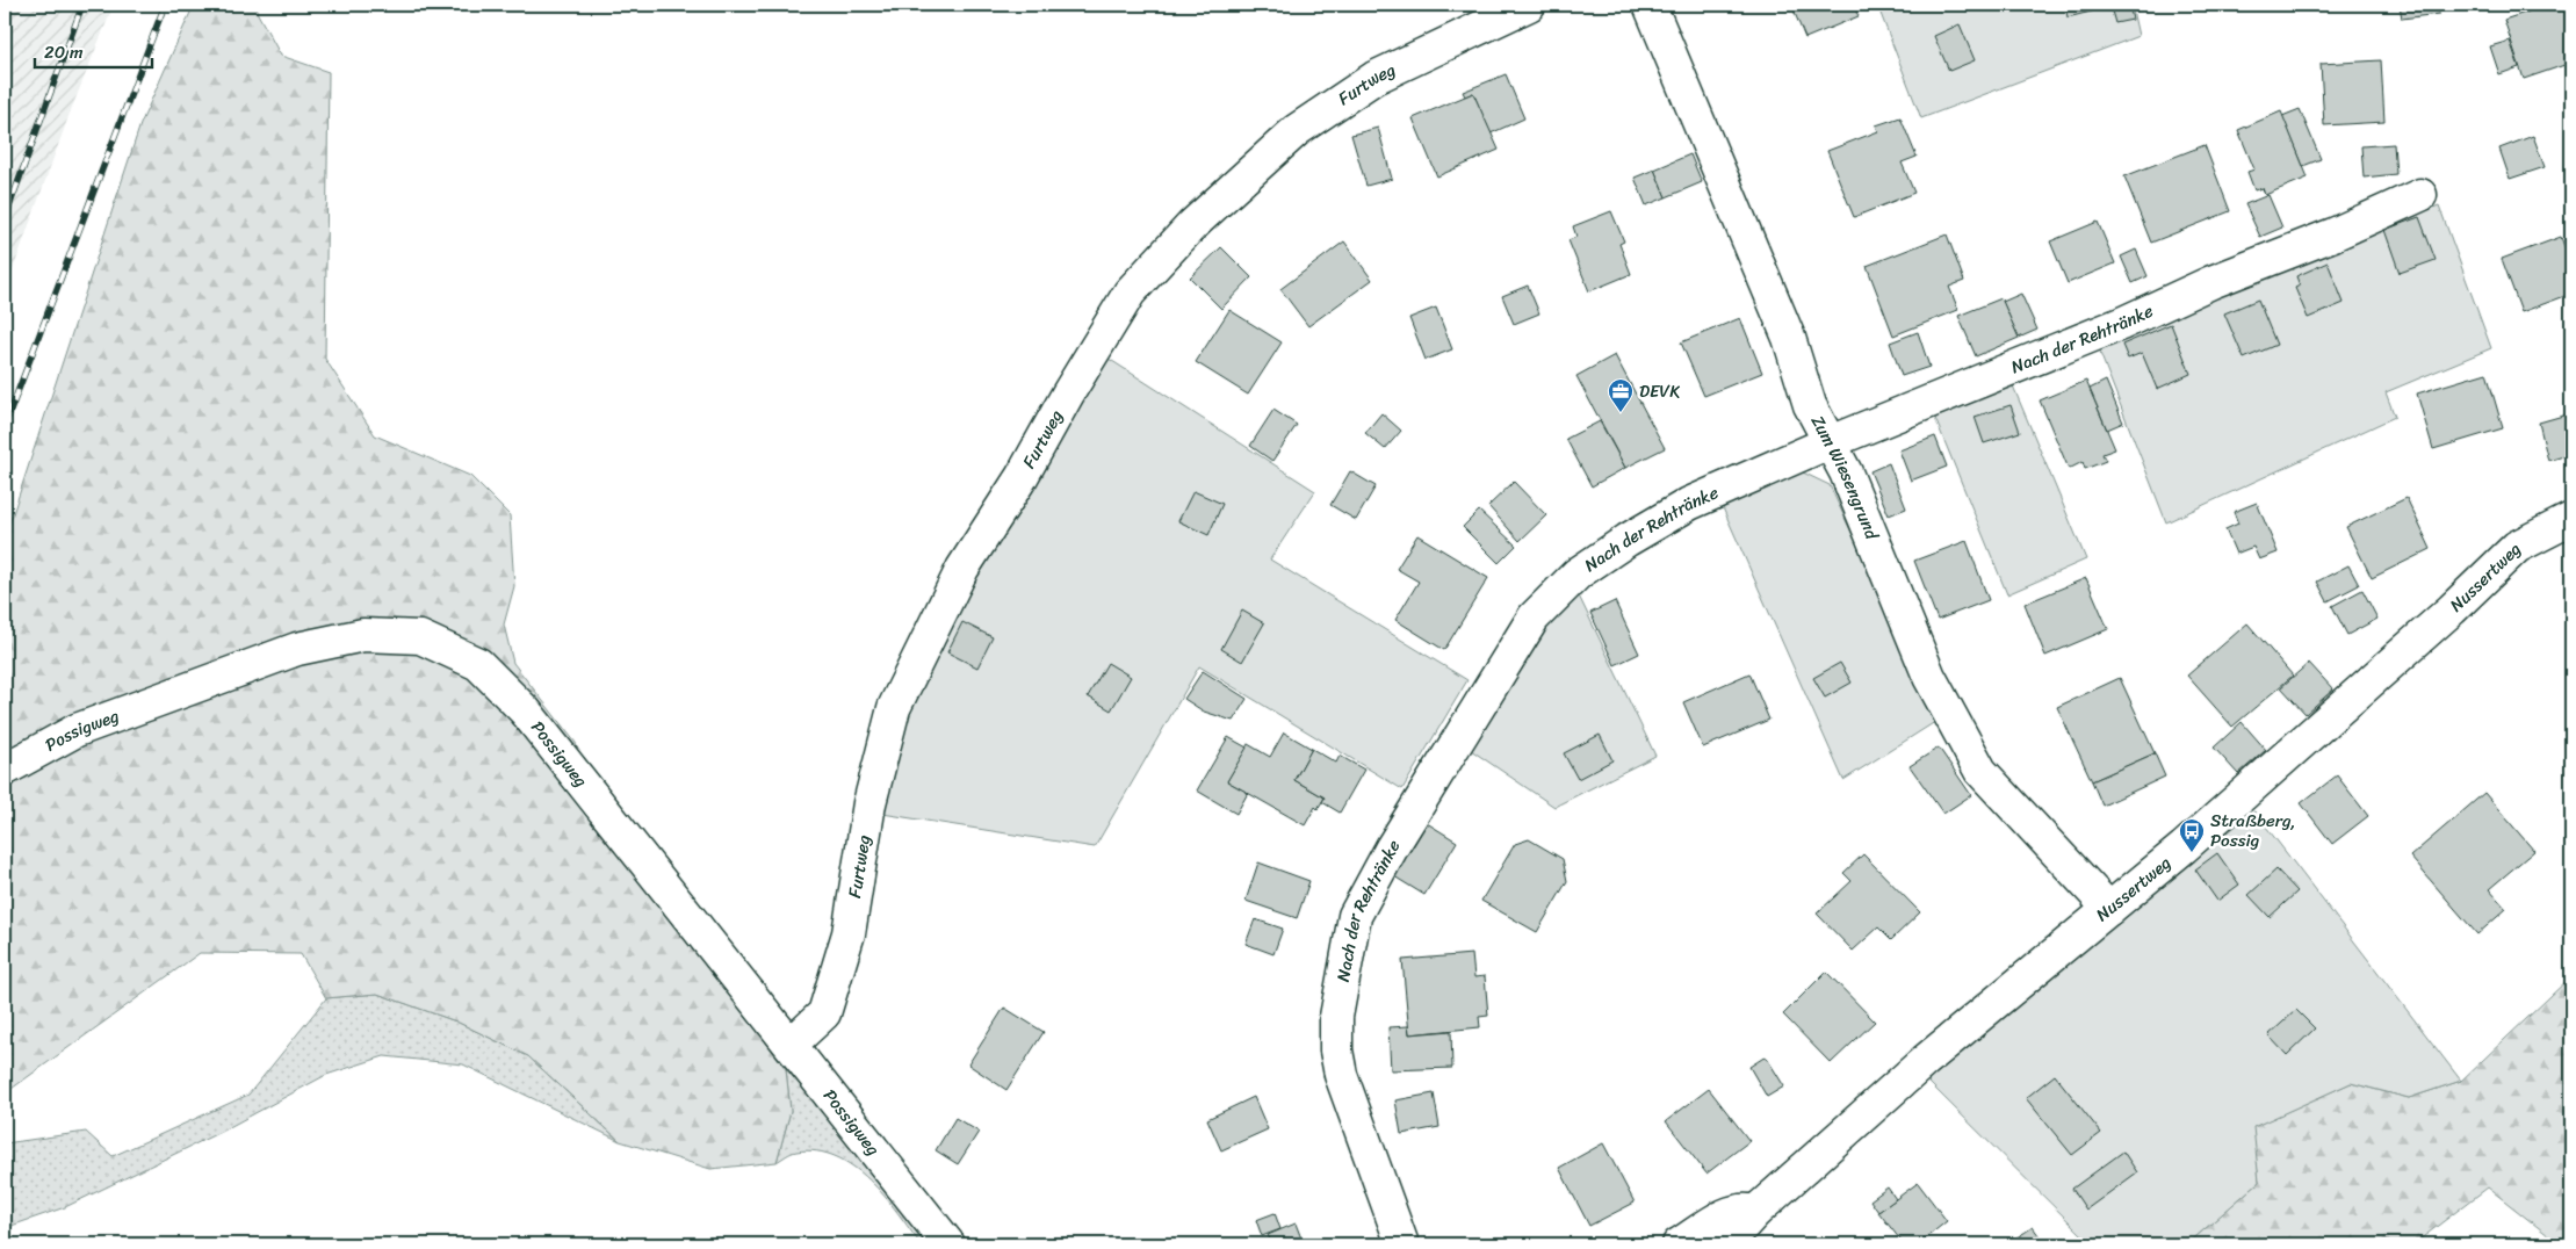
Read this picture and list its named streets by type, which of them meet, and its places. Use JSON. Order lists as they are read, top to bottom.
{
  "streets": {
    "street": [
      "Furtweg",
      "Nach der Rehtränke",
      "Zum Wiesengrund",
      "Nussertweg",
      "Possigweg"
    ]
  },
  "crossings": [
    ["Furtweg", "Possigweg"],
    ["Nach der Rehtränke", "Zum Wiesengrund"],
    ["Zum Wiesengrund", "Nussertweg"]
  ],
  "places": {
    "office": ["DEVK"],
    "bus stop": ["Straßberg, Possig"]
  },
  "scale_bar": "20 m"
}
